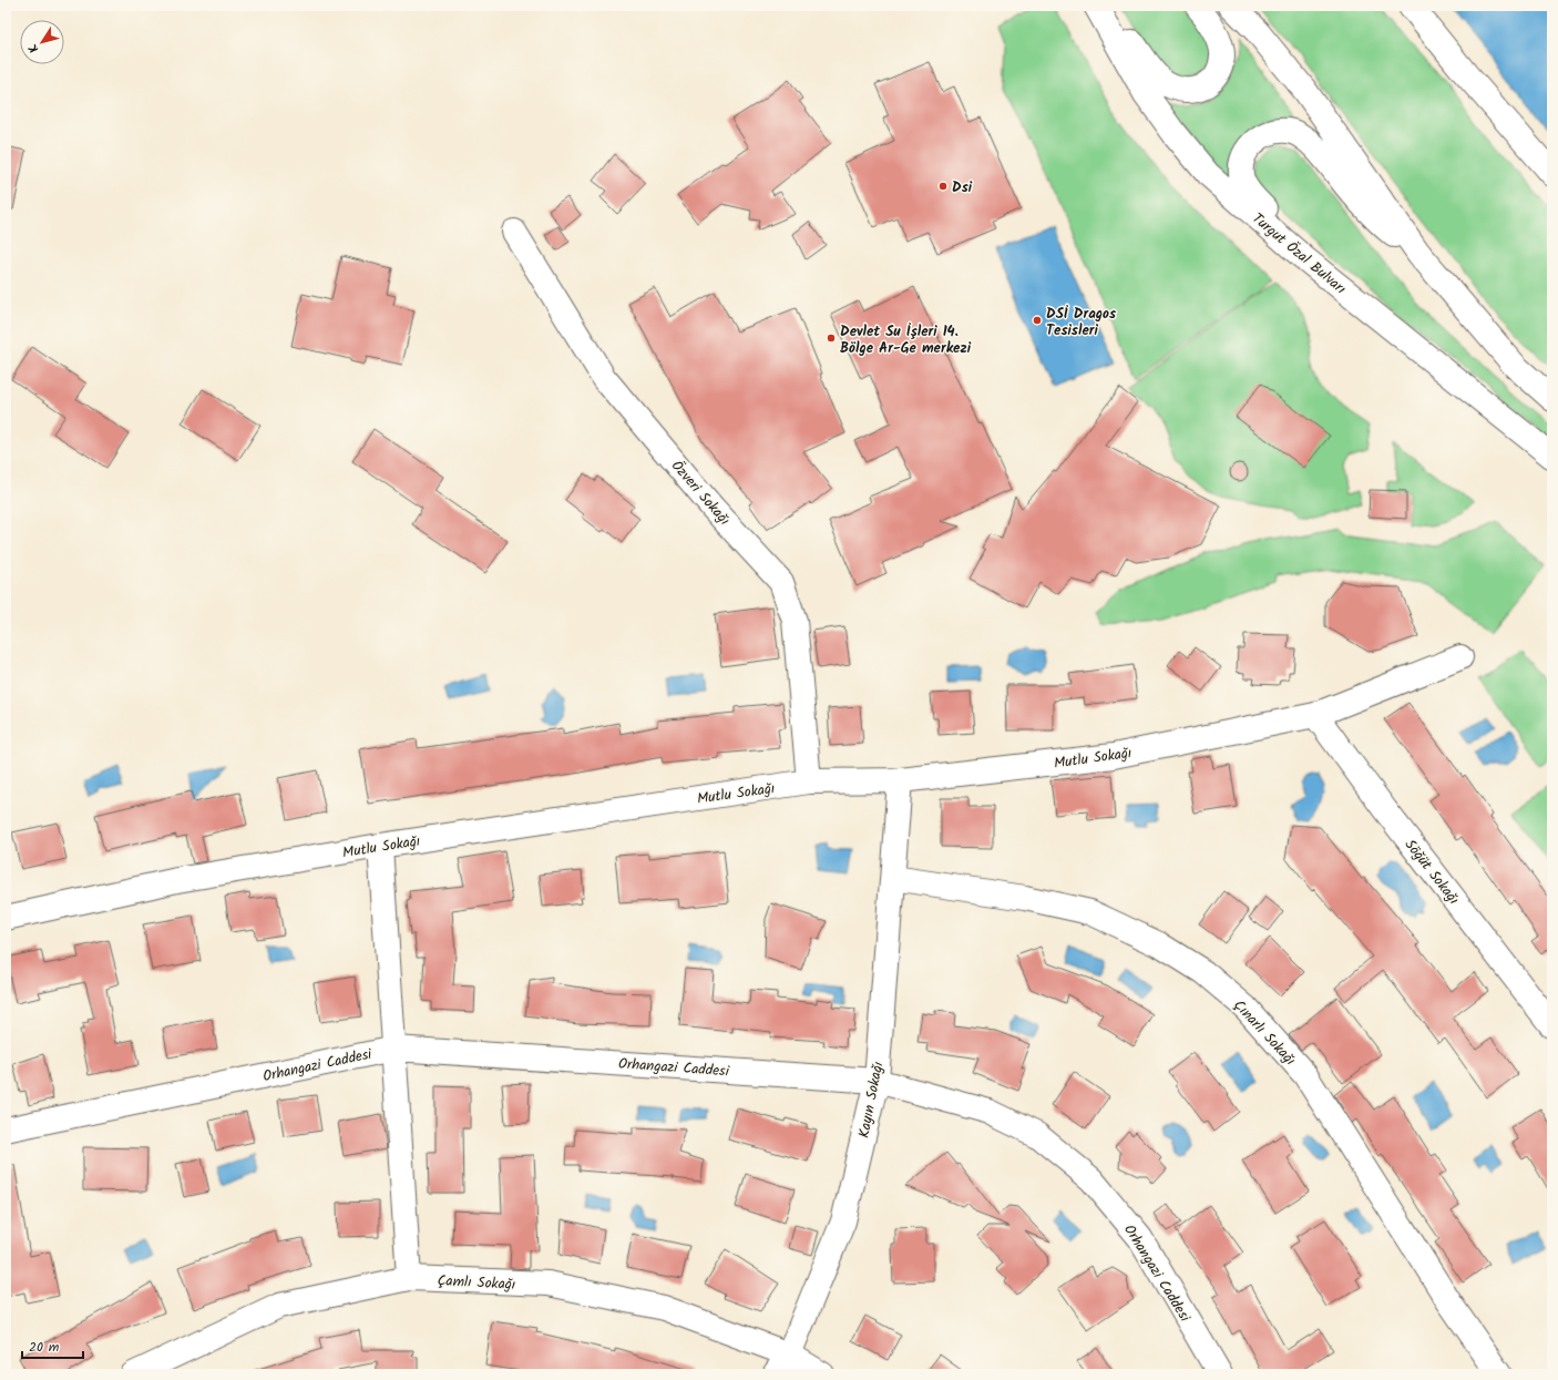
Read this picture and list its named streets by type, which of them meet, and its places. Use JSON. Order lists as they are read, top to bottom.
{
  "streets": {
    "main road": [
      "Turgut Özal Bulvarı",
      "Özveri Sokağı",
      "Mutlu Sokağı",
      "Söğüt Sokağı",
      "Çınarlı Sokağı",
      "Orhangazi Caddesi",
      "Kayın Sokağı",
      "Çamlı Sokağı"
    ]
  },
  "crossings": [
    ["Özveri Sokağı", "Mutlu Sokağı"],
    ["Mutlu Sokağı", "Söğüt Sokağı"],
    ["Mutlu Sokağı", "Kayın Sokağı"],
    ["Çınarlı Sokağı", "Kayın Sokağı"],
    ["Orhangazi Caddesi", "Kayın Sokağı"],
    ["Kayın Sokağı", "Çamlı Sokağı"]
  ],
  "places": ["Dsi", "DSİ Dragos Tesisleri", "Devlet Su İşleri 14. Bölge Ar-Ge merkezi"],
  "scale_bar": "20 m",
  "north": "bottom left"
}
